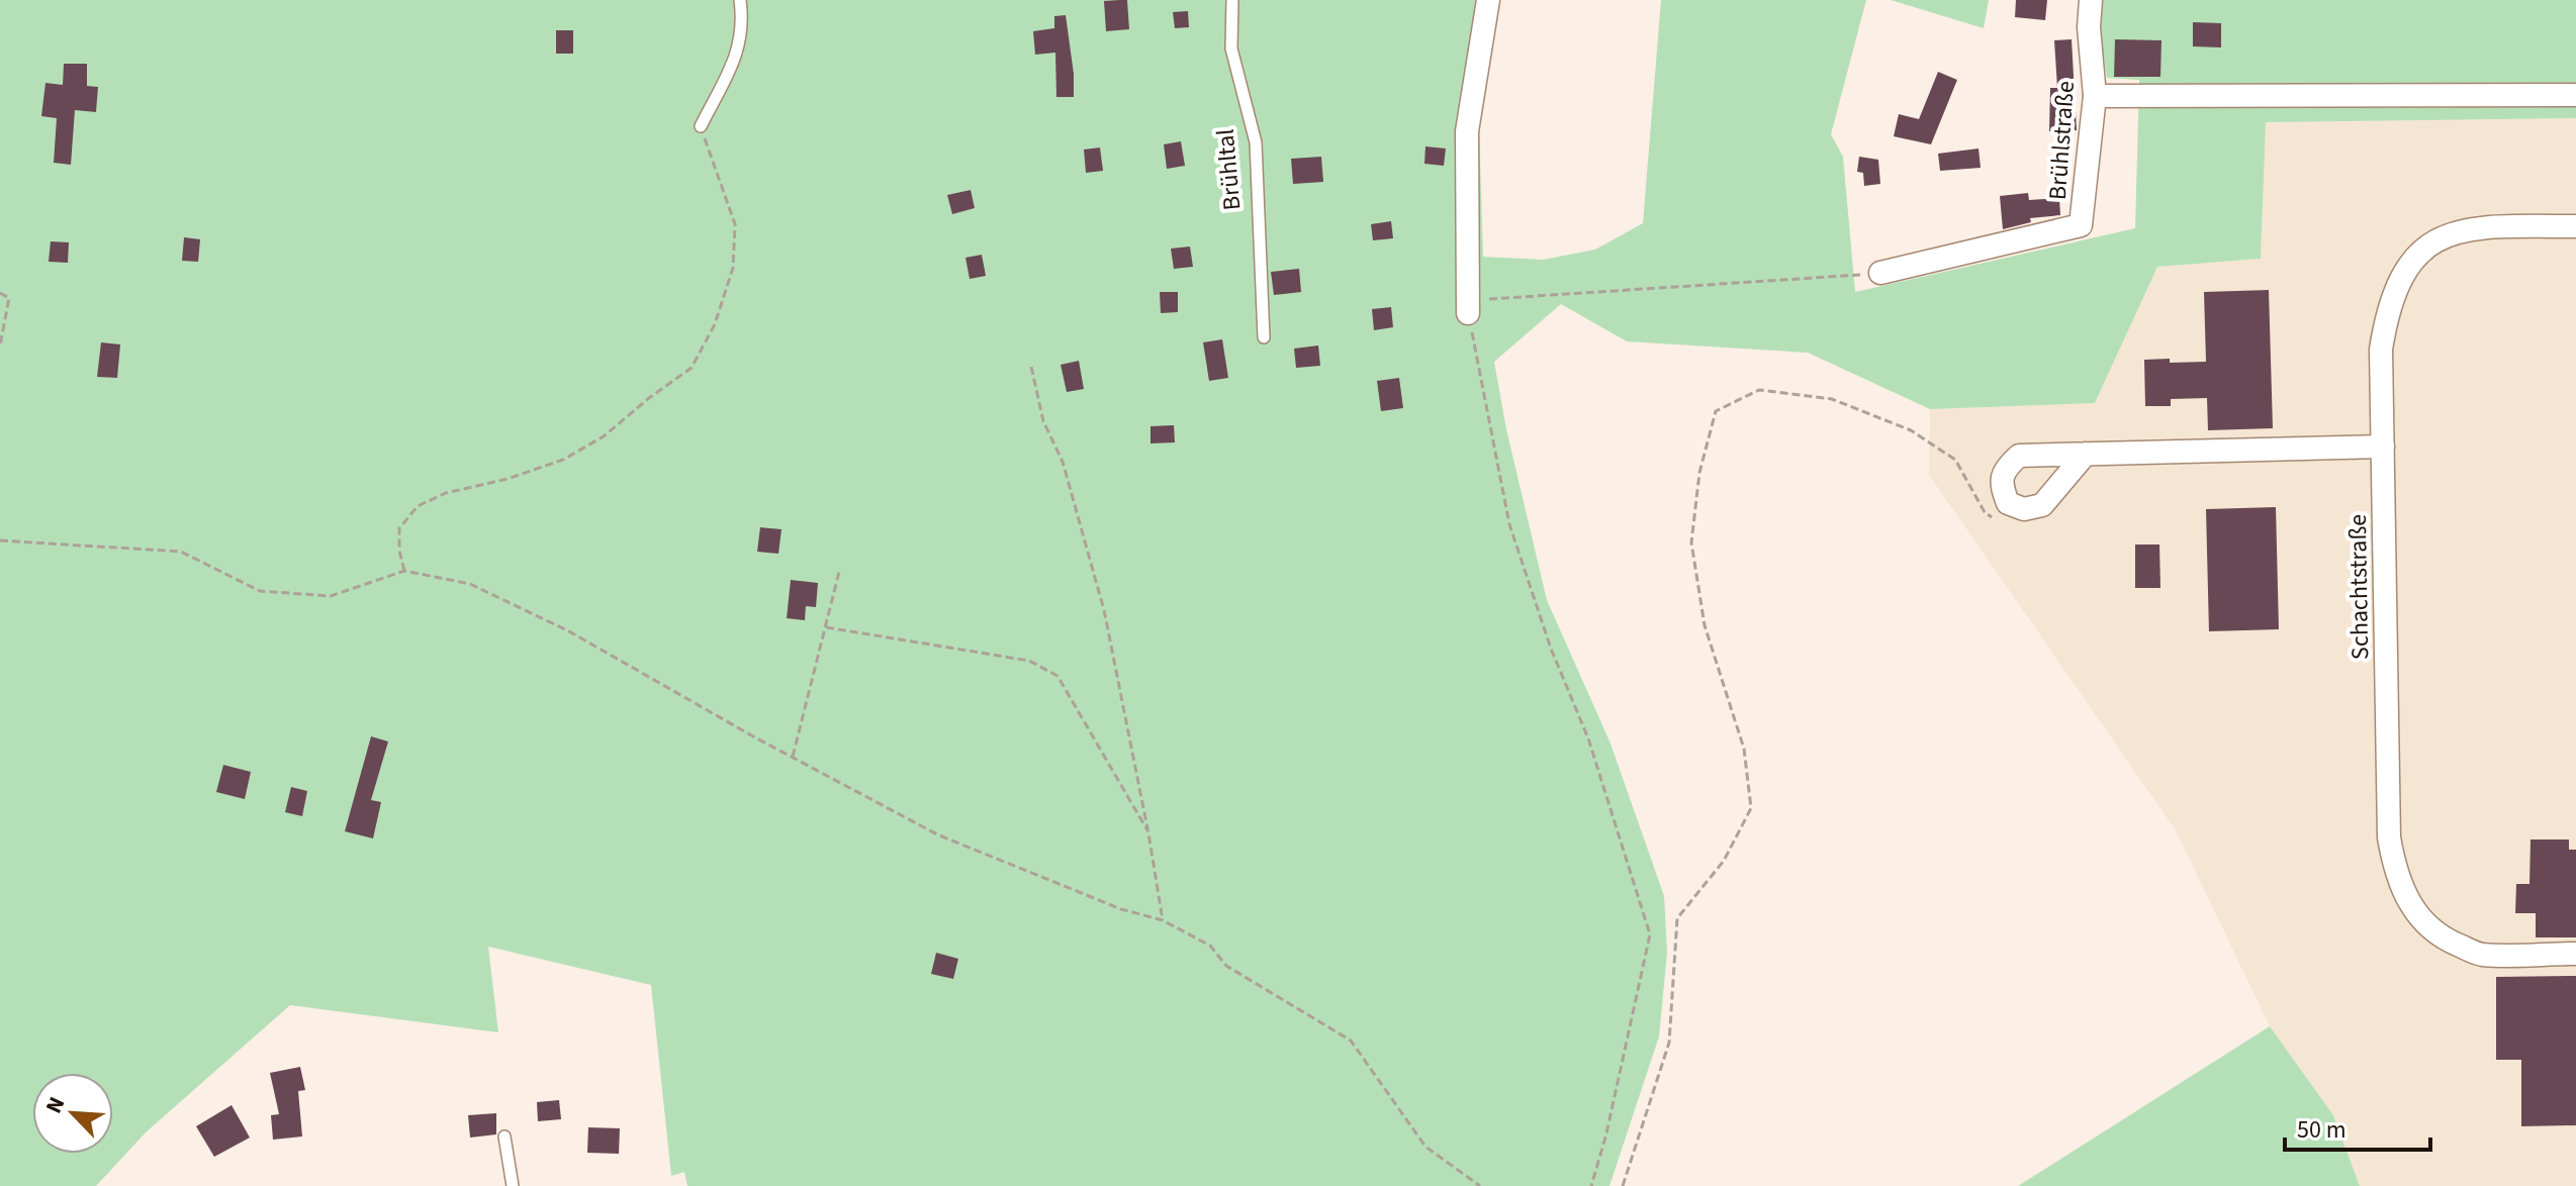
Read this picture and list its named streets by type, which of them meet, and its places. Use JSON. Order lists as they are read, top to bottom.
{
  "streets": {
    "street": ["Brühlstraße", "Schachtstraße"],
    "lane": ["Brühltal"]
  },
  "scale_bar": "50 m",
  "north": "top left"
}
